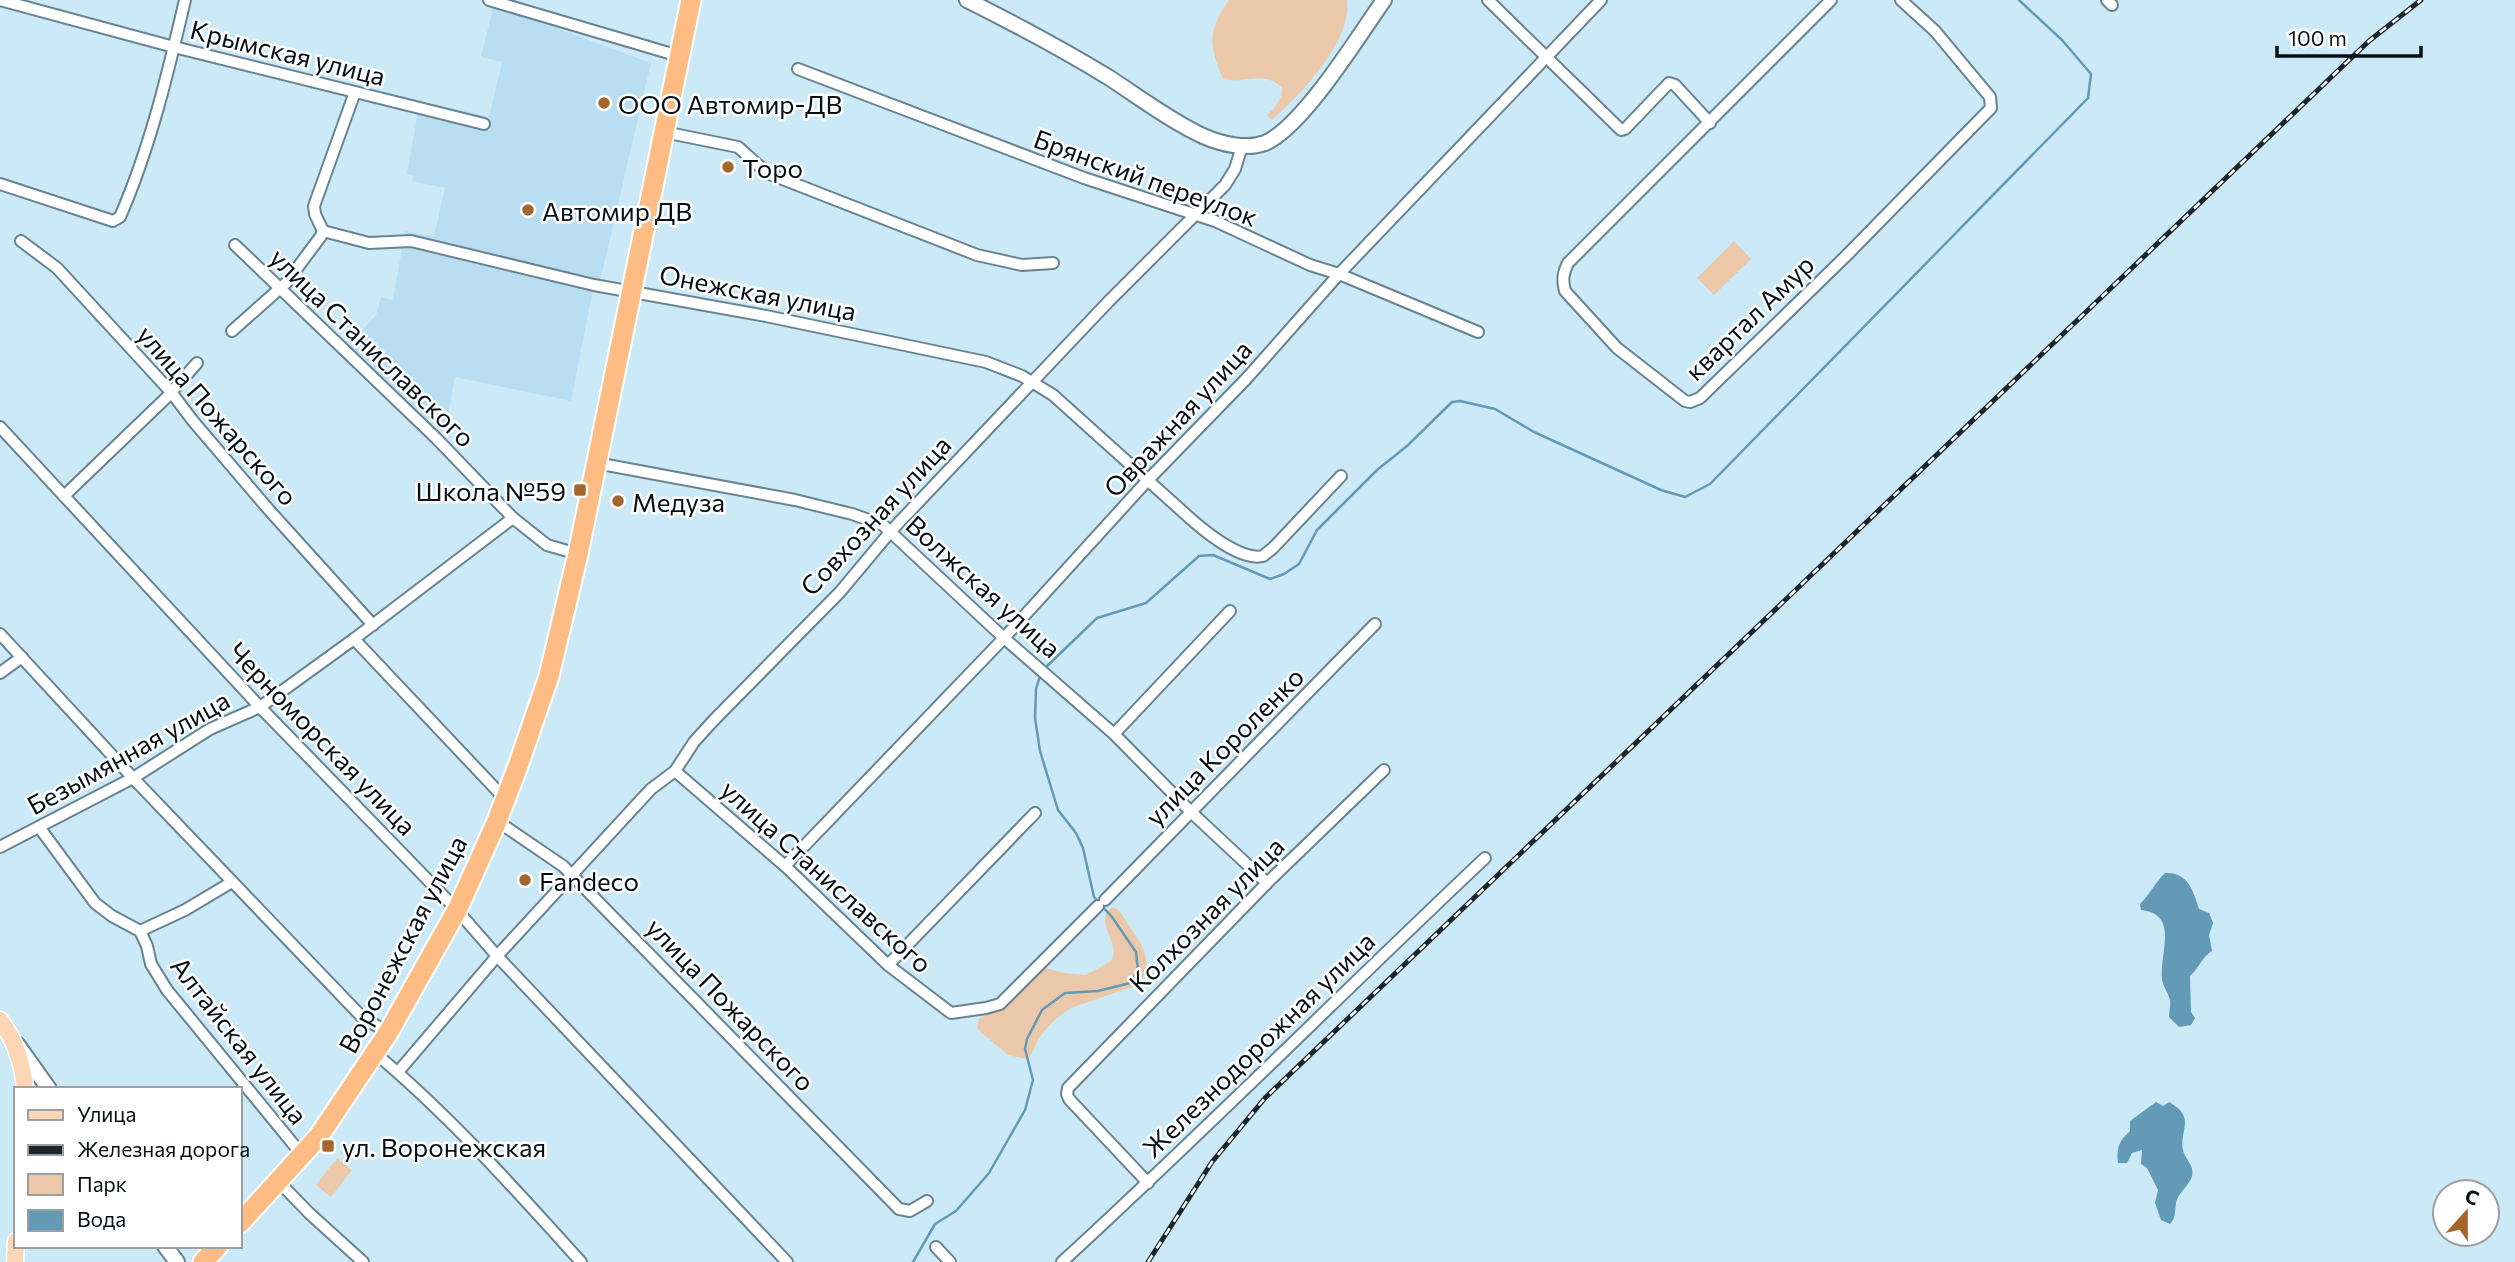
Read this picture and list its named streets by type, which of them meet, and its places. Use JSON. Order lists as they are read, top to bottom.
{
  "streets": {
    "highway": ["Воронежская улица"],
    "street": [
      "Крымская улица",
      "Брянский переулок",
      "Онежская улица",
      "квартал Амур",
      "улица Станиславского",
      "улица Пожарского",
      "Овражная улица",
      "Совхозная улица",
      "Волжская улица",
      "Черноморская улица",
      "улица Короленко",
      "Безымянная улица",
      "Колхозная улица",
      "Алтайская улица",
      "Железнодорожная улица"
    ]
  },
  "crossings": [
    ["Брянский переулок", "Овражная улица"],
    ["Брянский переулок", "Совхозная улица"],
    ["Онежская улица", "Овражная улица"],
    ["Онежская улица", "Совхозная улица"],
    ["Онежская улица", "Воронежская улица"],
    ["улица Станиславского", "Овражная улица"],
    ["улица Станиславского", "Совхозная улица"],
    ["улица Станиславского", "улица Короленко"],
    ["улица Станиславского", "Безымянная улица"],
    ["улица Станиславского", "Воронежская улица"],
    ["улица Пожарского", "Совхозная улица"],
    ["улица Пожарского", "Безымянная улица"],
    ["улица Пожарского", "Воронежская улица"],
    ["Овражная улица", "Волжская улица"],
    ["Совхозная улица", "Волжская улица"],
    ["Совхозная улица", "Черноморская улица"],
    ["Волжская улица", "улица Короленко"],
    ["Волжская улица", "Колхозная улица"],
    ["Волжская улица", "Воронежская улица"],
    ["Черноморская улица", "Безымянная улица"],
    ["Черноморская улица", "Воронежская улица"],
    ["Колхозная улица", "Железнодорожная улица"],
    ["Воронежская улица", "Алтайская улица"]
  ],
  "places": {
    "other": [
      "ООО Автомир-ДВ",
      "Торо",
      "Автомир ДВ",
      "Медуза",
      "Fandeco"
    ],
    "transit": ["Школа №59", "ул. Воронежская"]
  },
  "legend": [
    "Улица",
    "Железная дорога",
    "Парк",
    "Вода"
  ],
  "scale_bar": "100 m",
  "north": "top"
}
